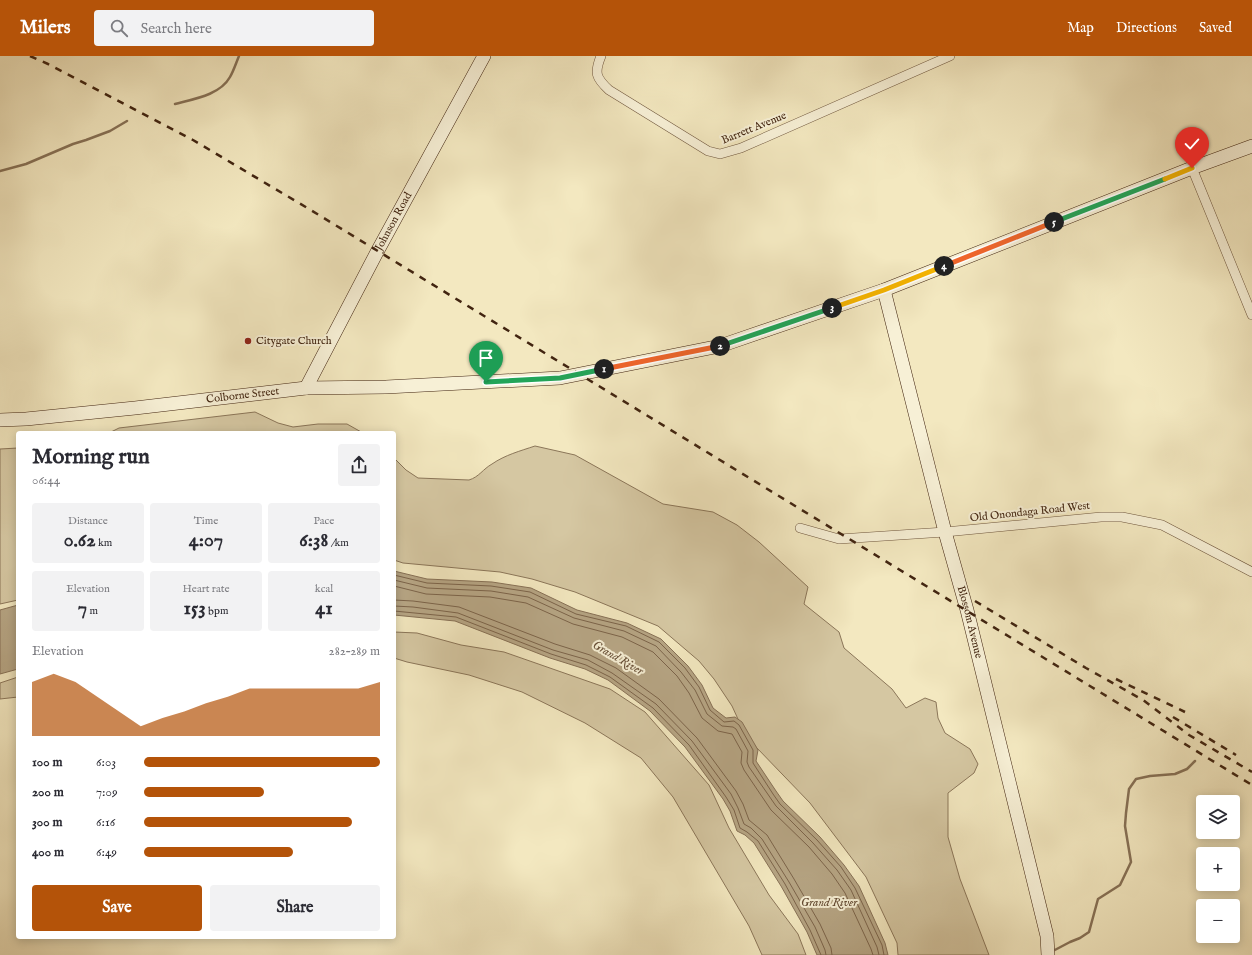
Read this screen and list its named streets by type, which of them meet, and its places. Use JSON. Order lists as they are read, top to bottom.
{
  "streets": {
    "main road": ["Johnson Road", "Colborne Street", "Blossom Avenue"],
    "street": ["Barrett Avenue", "Old Onondaga Road West"]
  },
  "crossings": [
    ["Johnson Road", "Colborne Street"],
    ["Colborne Street", "Blossom Avenue"],
    ["Old Onondaga Road West", "Blossom Avenue"]
  ],
  "water": ["Grand River"],
  "places": ["Citygate Church"],
  "page": {
    "header": "Milers",
    "search": "Search here",
    "nav": ["Map", "Directions", "Saved"],
    "pins": [
      "5",
      "4",
      "3",
      "2",
      "1"
    ],
    "heading": ["Morning run", "06:44"],
    "stats": [
      ["Distance", "0.62 km"],
      ["Time", "4:07"],
      ["Pace", "6:38 /km"],
      ["Elevation", "7 m"],
      ["Heart rate", "153 bpm"],
      ["kcal", "41"]
    ],
    "chart": ["Elevation", "282–289 m"],
    "list": [
      {
        "name": "100 m",
        "note": "6:03"
      },
      {
        "name": "200 m",
        "note": "7:09"
      },
      {
        "name": "300 m",
        "note": "6:16"
      },
      {
        "name": "400 m",
        "note": "6:49"
      }
    ],
    "map_buttons": ["+", "−"],
    "buttons": ["Save", "Share"]
  }
}
